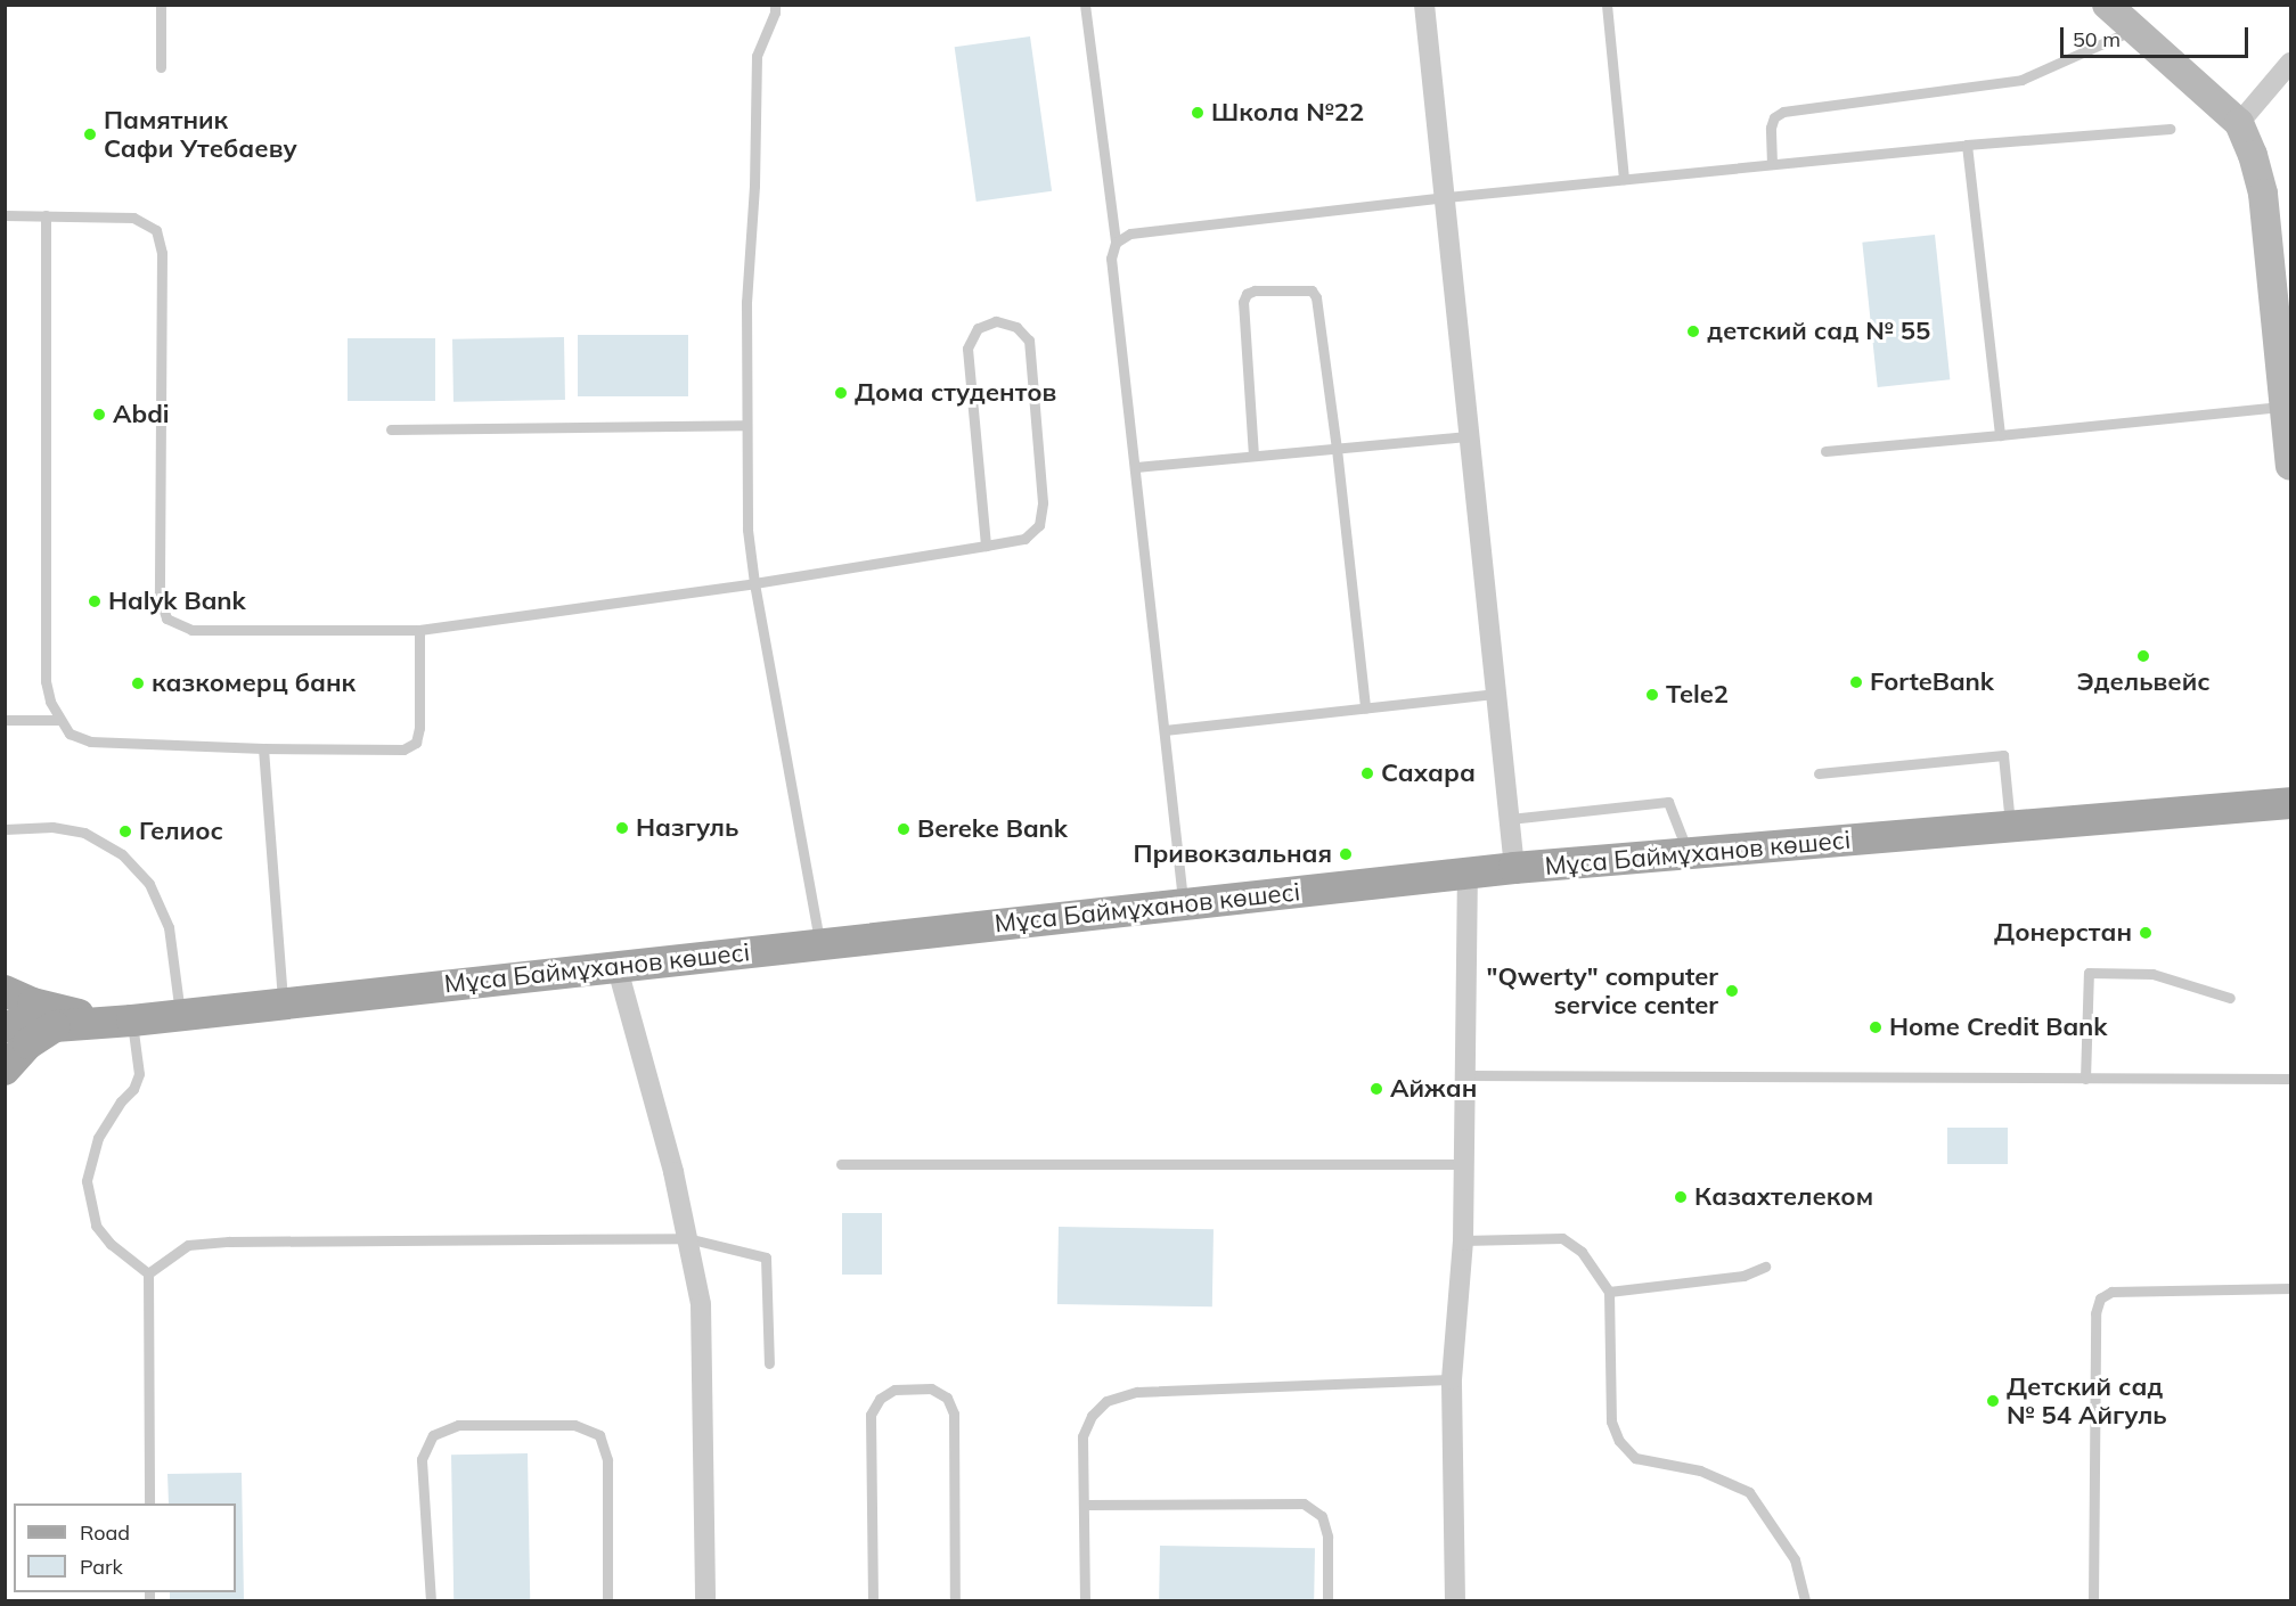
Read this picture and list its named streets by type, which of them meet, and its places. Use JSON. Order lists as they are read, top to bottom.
{
  "streets": {
    "main road": ["Мұса Баймұханов көшесі"]
  },
  "places": [
    "Школа №22",
    "Памятник Сафи Утебаеву",
    "детский сад № 55",
    "Дома студентов",
    "Abdi",
    "Halyk Bank",
    "Эдельвейс",
    "ForteBank",
    "казкомерц банк",
    "Tele2",
    "Сахара",
    "Назгуль",
    "Bereke Bank",
    "Гелиос",
    "Привокзальная",
    "Донерстан",
    "\"Qwerty\" computer service center",
    "Home Credit Bank",
    "Айжан",
    "Казахтелеком",
    "Детский сад № 54 Айгуль"
  ],
  "legend": ["Road", "Park"],
  "scale_bar": "50 m"
}
